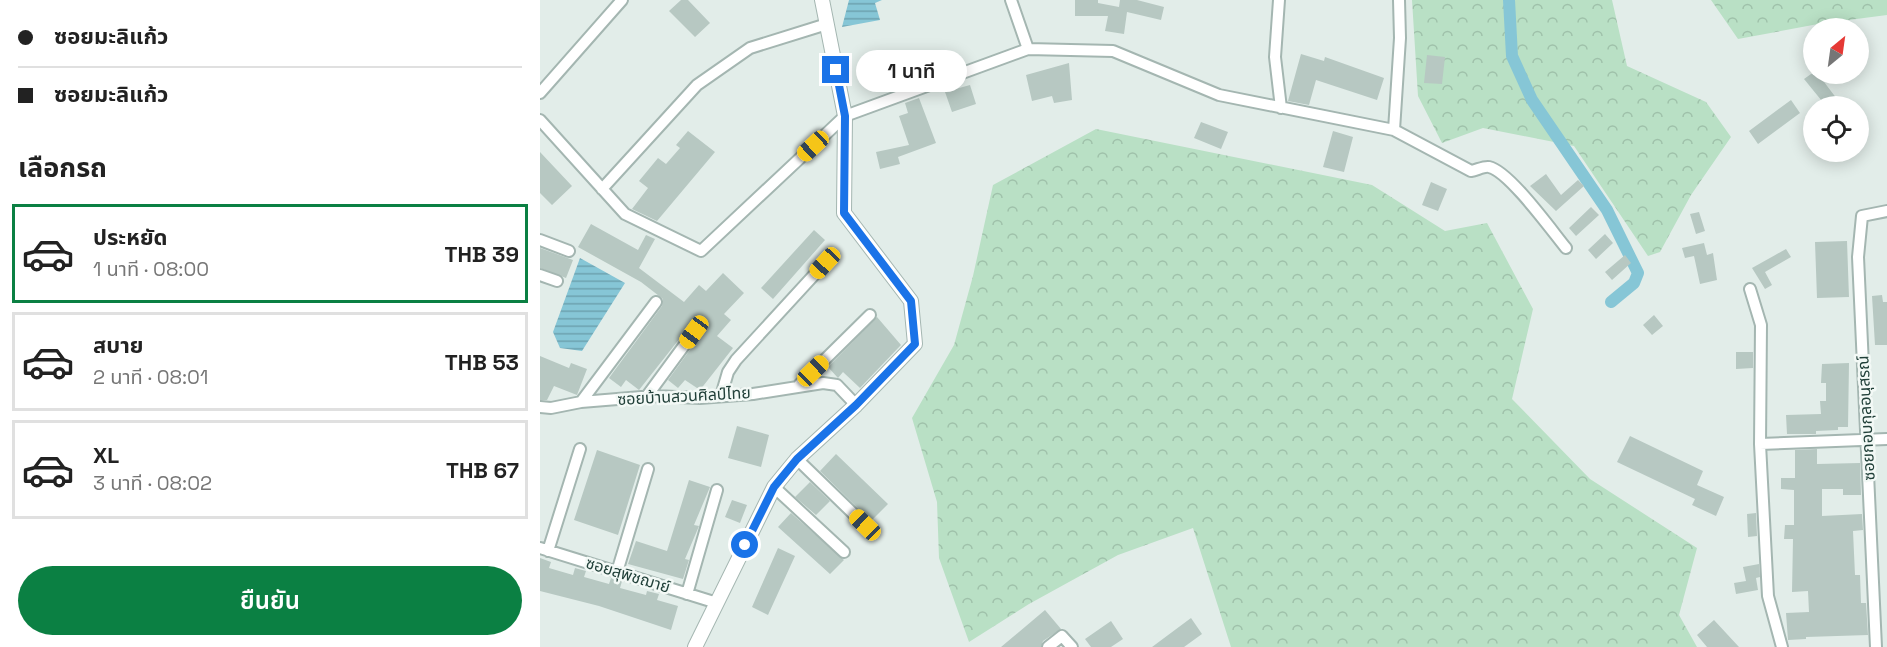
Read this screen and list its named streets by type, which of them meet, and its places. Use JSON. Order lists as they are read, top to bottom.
{
  "streets": {
    "street": ["ซอยบ้านสวนศิลป์ไทย", "ซอยกอบกุลอนุสรณ์", "ซอยสุพิชฌาย์"]
  },
  "north": "top right",
  "page": {
    "banner": ["ซอยมะลิแก้ว", "ซอยมะลิแก้ว"],
    "bubble": "1 นาที",
    "heading": "เลือกรถ",
    "list": [
      {
        "name": "ประหยัด",
        "note": "1 นาที · 08:00",
        "value": "THB 39"
      },
      {
        "name": "สบาย",
        "note": "2 นาที · 08:01",
        "value": "THB 53"
      },
      {
        "name": "XL",
        "note": "3 นาที · 08:02",
        "value": "THB 67"
      }
    ],
    "buttons": "ยืนยัน"
  }
}
